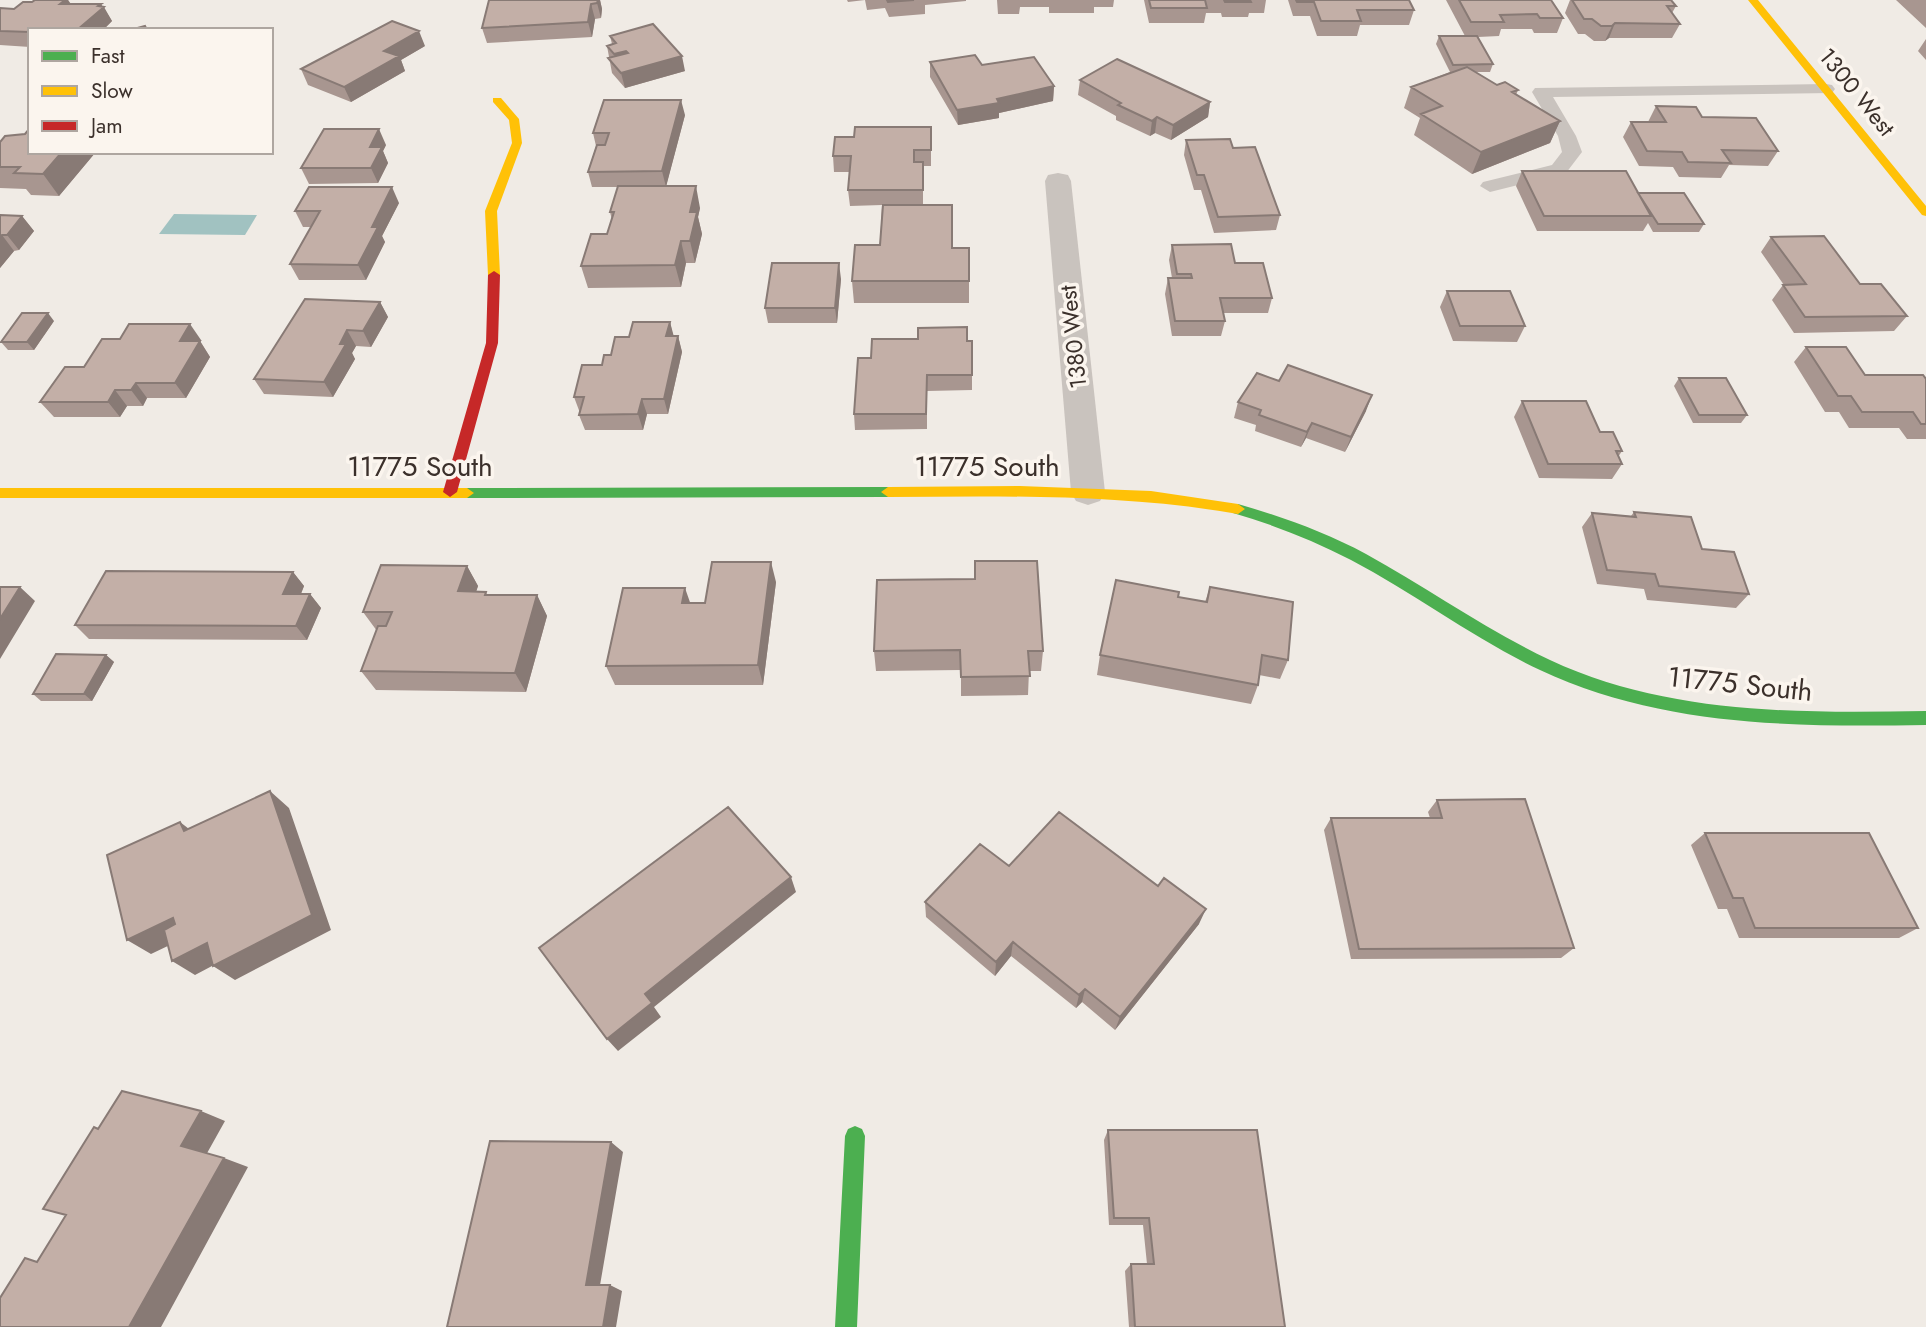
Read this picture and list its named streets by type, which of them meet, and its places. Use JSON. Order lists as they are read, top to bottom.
{
  "streets": {
    "street": ["1300 West", "1380 West", "11775 South"]
  },
  "crossings": [
    ["1380 West", "11775 South"]
  ],
  "legend": ["Fast", "Slow", "Jam"]
}
